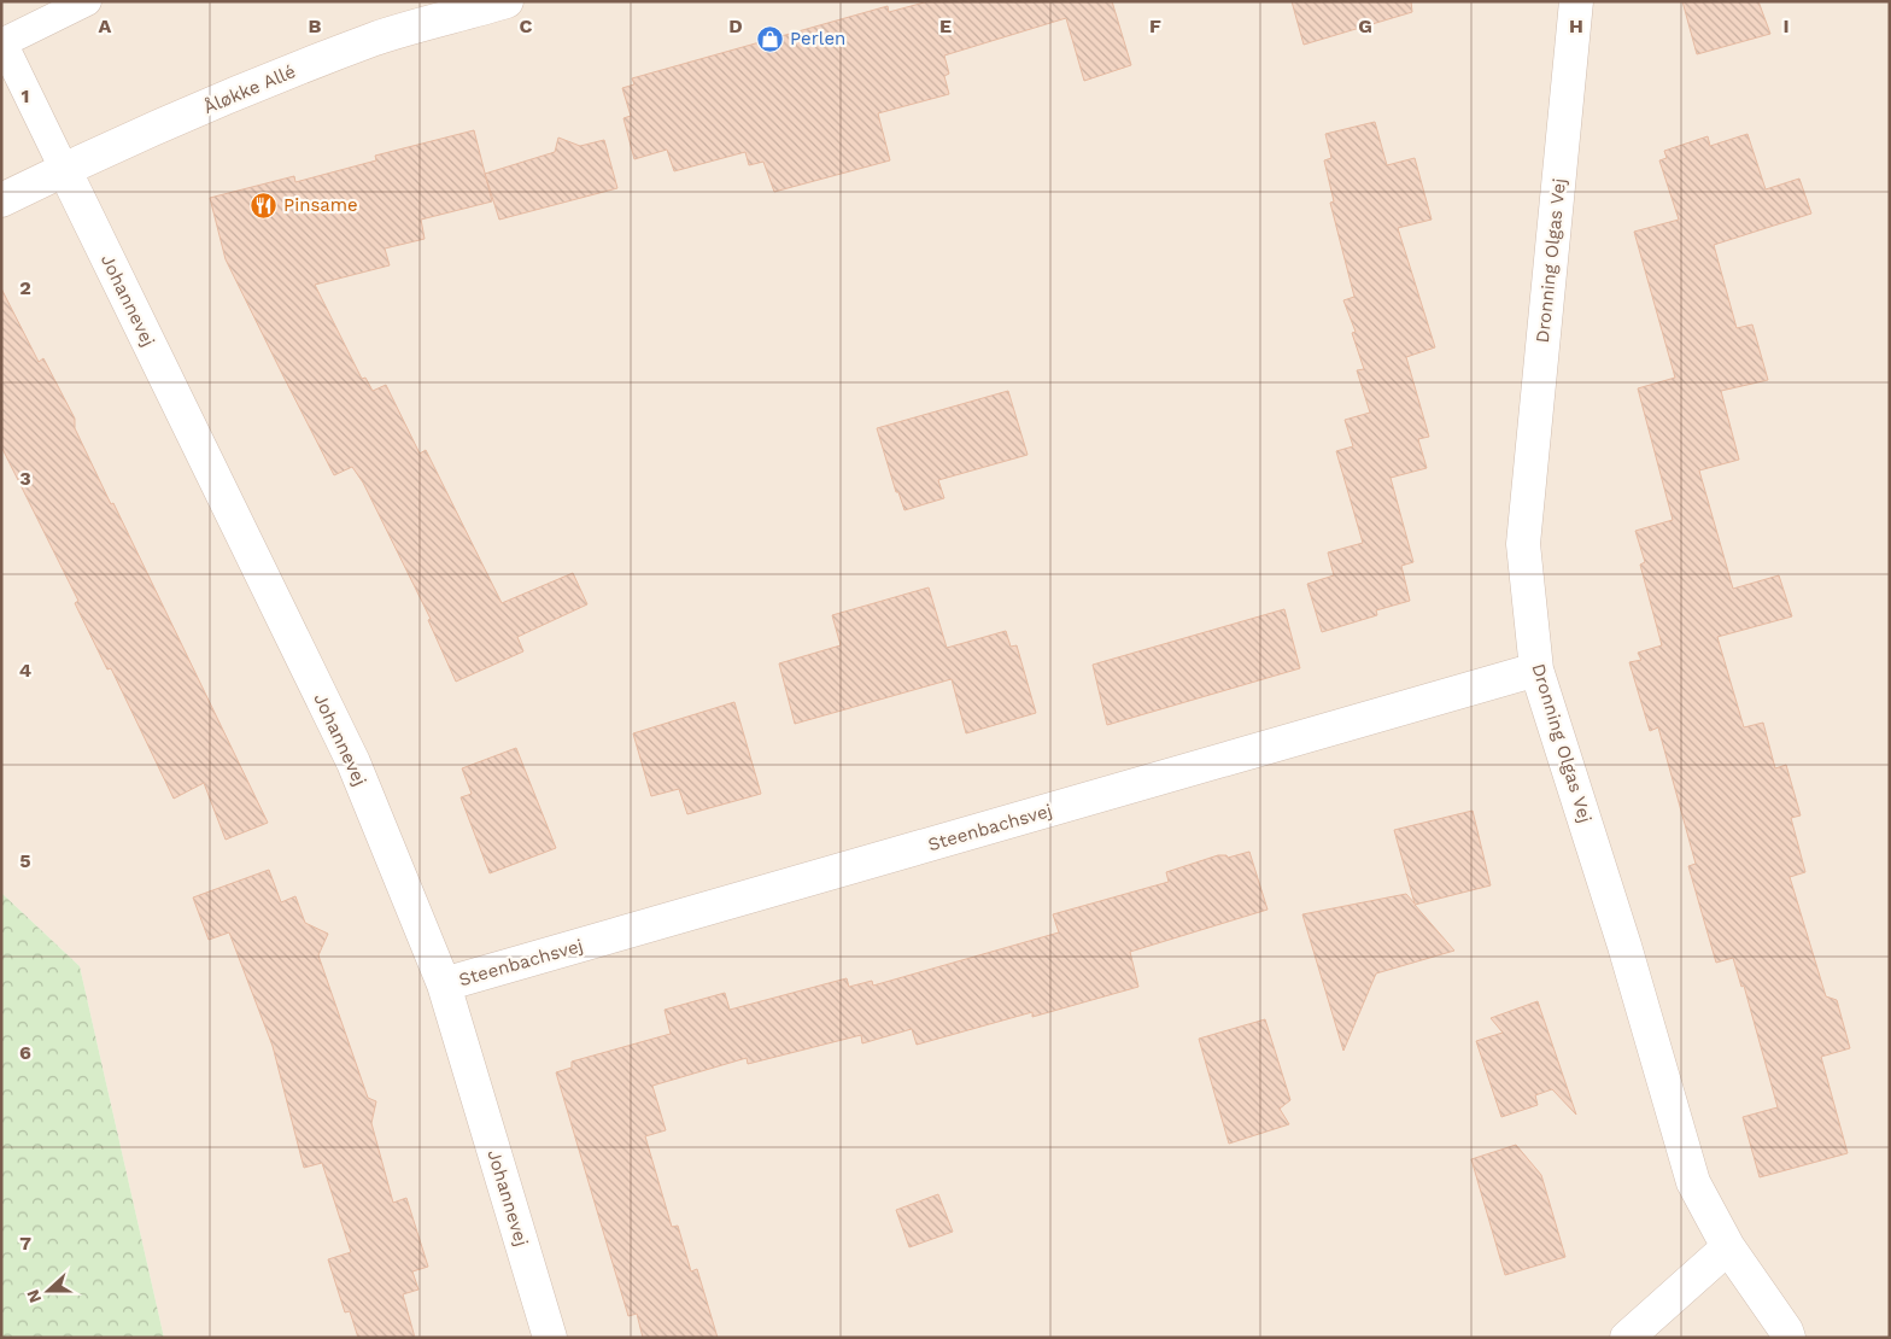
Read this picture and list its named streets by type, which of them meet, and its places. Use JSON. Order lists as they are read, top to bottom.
{
  "streets": {
    "street": [
      "Åløkke Allé",
      "Dronning Olgas Vej",
      "Johannevej",
      "Steenbachsvej"
    ]
  },
  "crossings": [
    ["Åløkke Allé", "Johannevej"],
    ["Dronning Olgas Vej", "Steenbachsvej"],
    ["Johannevej", "Steenbachsvej"]
  ],
  "places": {
    "shop": ["Perlen"],
    "restaurant": ["Pinsame"]
  },
  "north": "left",
  "grid": {
    "columns": [
      "A",
      "B",
      "C",
      "D",
      "E",
      "F",
      "G",
      "H",
      "I"
    ],
    "rows": [
      "1",
      "2",
      "3",
      "4",
      "5",
      "6",
      "7"
    ]
  }
}
